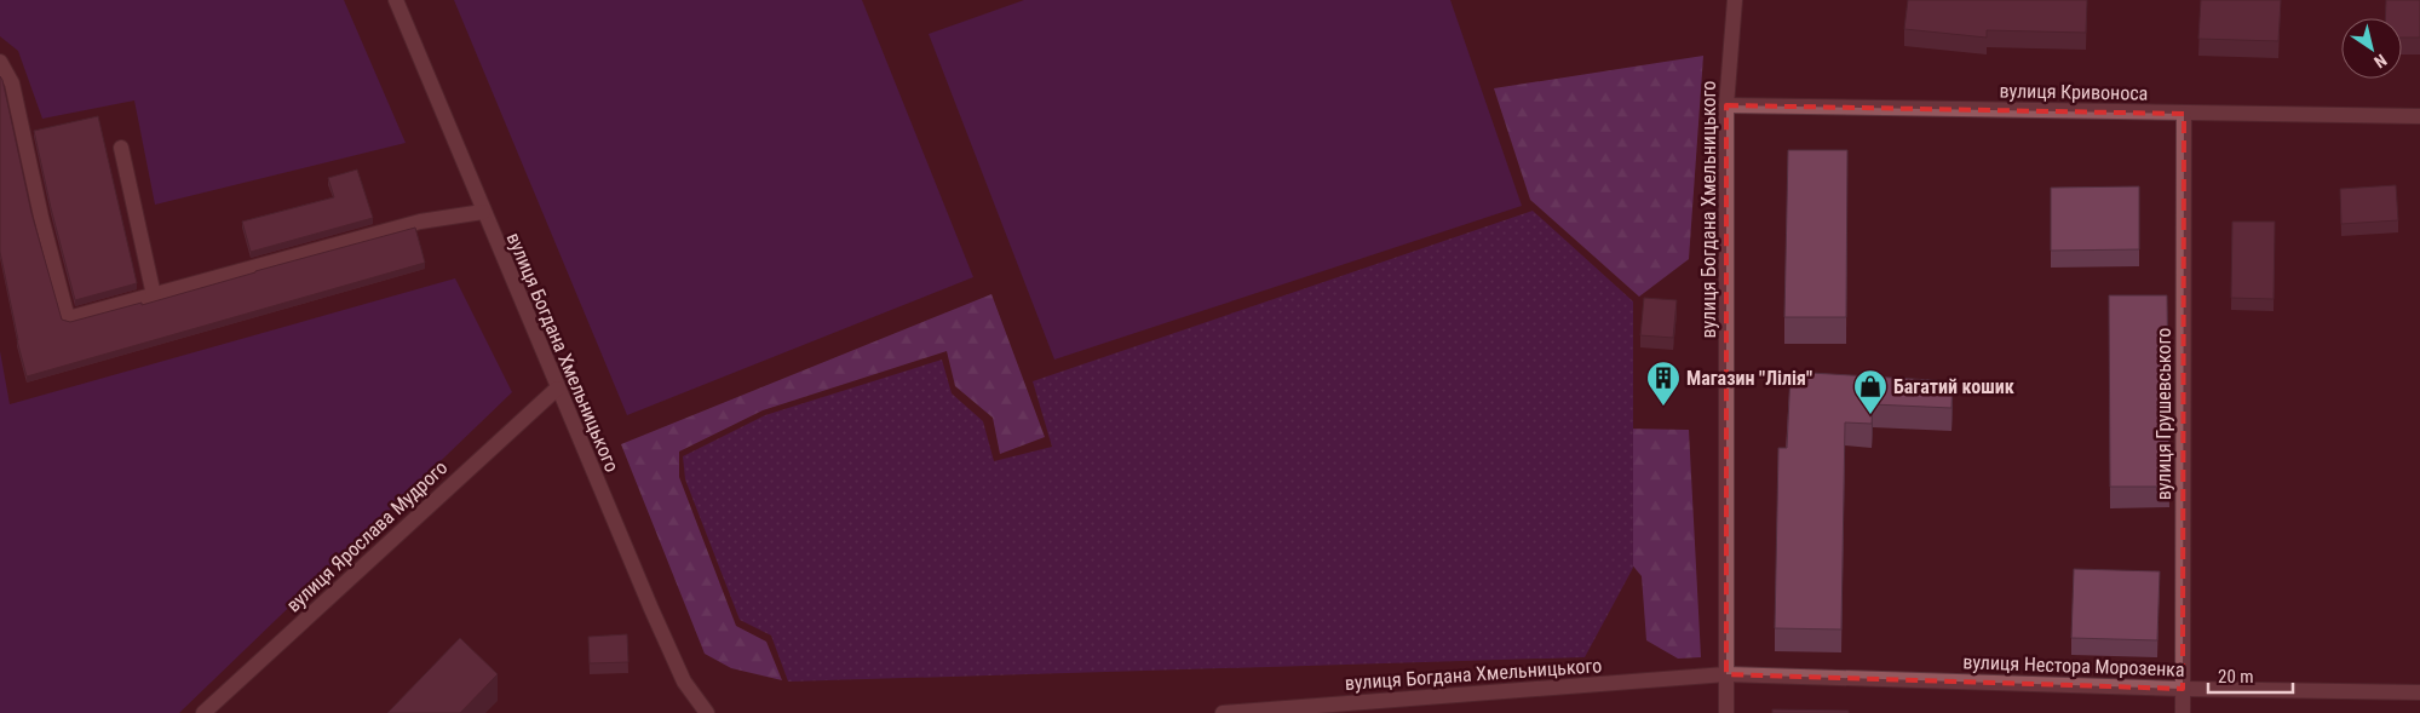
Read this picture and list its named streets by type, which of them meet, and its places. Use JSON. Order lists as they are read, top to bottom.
{
  "streets": {
    "street": [
      "вулиця Кривоноса",
      "вулиця Богдана Хмельницького",
      "вулиця Грушевського",
      "вулиця Ярослава Мудрого",
      "вулиця Нестора Морозенка"
    ]
  },
  "crossings": [
    ["вулиця Кривоноса", "вулиця Богдана Хмельницького"],
    ["вулиця Кривоноса", "вулиця Грушевського"],
    ["вулиця Богдана Хмельницького", "вулиця Ярослава Мудрого"],
    ["вулиця Богдана Хмельницького", "вулиця Нестора Морозенка"],
    ["вулиця Грушевського", "вулиця Нестора Морозенка"]
  ],
  "places": {
    "building": ["Магазин \"Лілія\""],
    "shop": ["Багатий кошик"]
  },
  "scale_bar": "20 m",
  "north": "bottom right"
}
